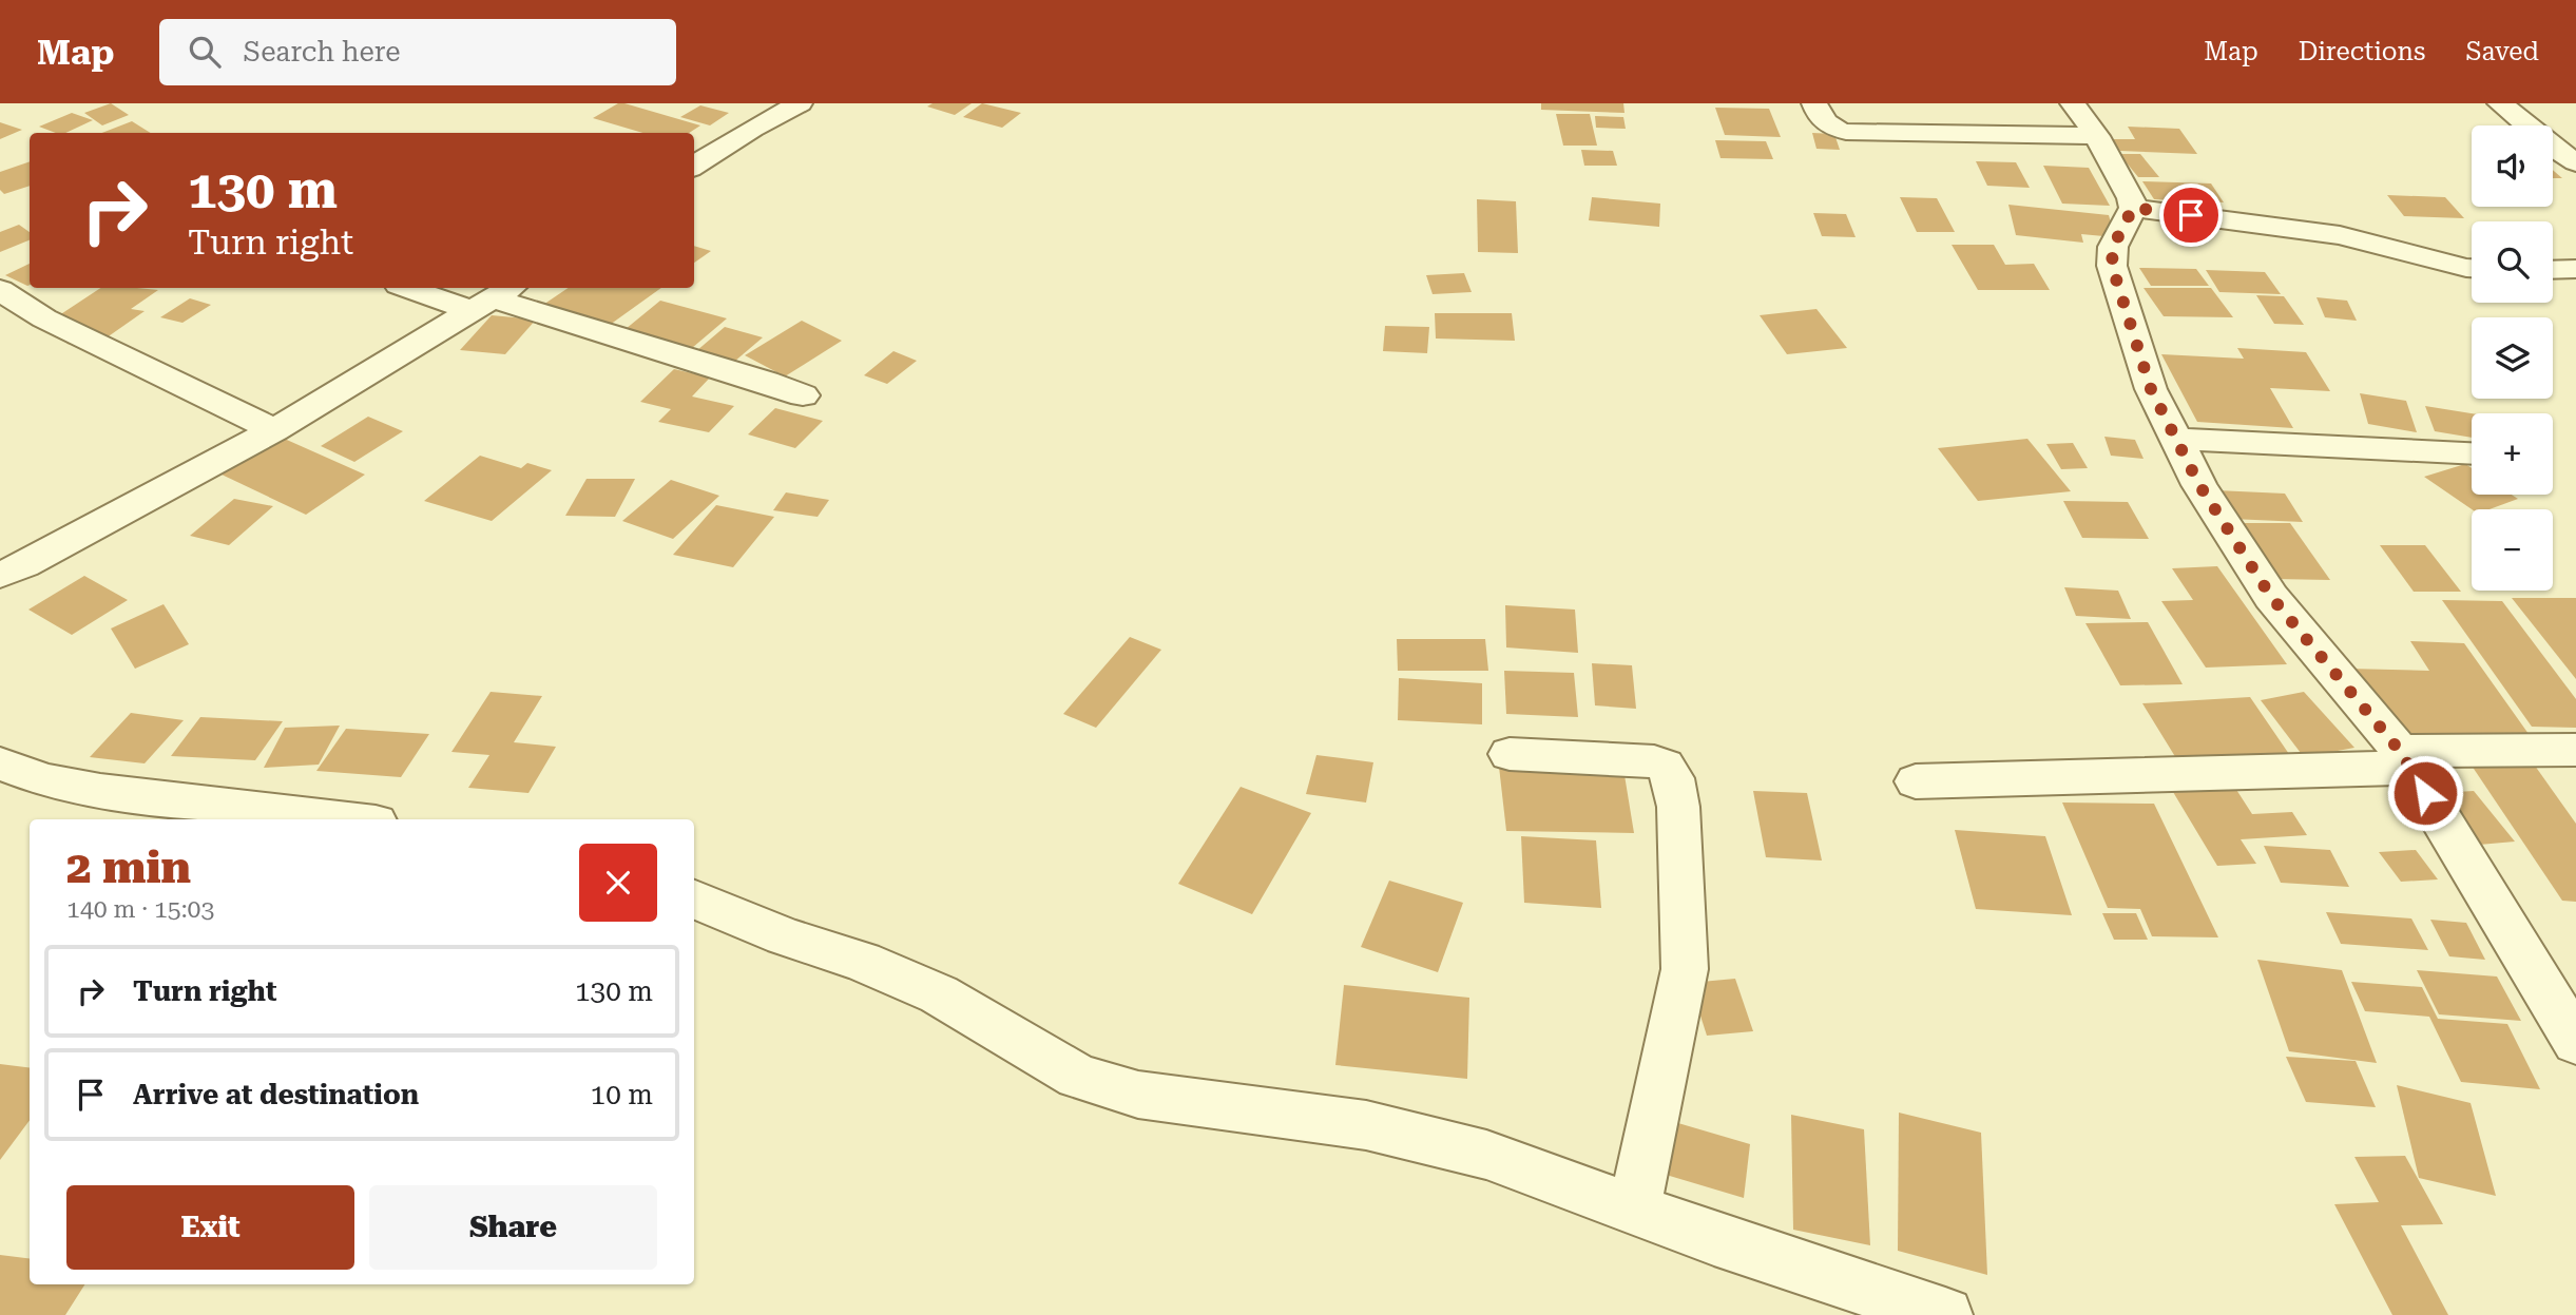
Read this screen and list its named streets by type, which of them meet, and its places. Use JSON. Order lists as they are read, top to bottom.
{
  "page": {
    "header": "Map",
    "search": "Search here",
    "nav": ["Map", "Directions", "Saved"],
    "map_buttons": ["+", "−"],
    "turn": ["130 m", "Turn right"],
    "heading": ["2 min", "140 m · 15:03"],
    "list": [
      {
        "name": "Turn right",
        "value": "130 m"
      },
      {
        "name": "Arrive at destination",
        "value": "10 m"
      }
    ],
    "buttons": ["Exit", "Share"]
  }
}
